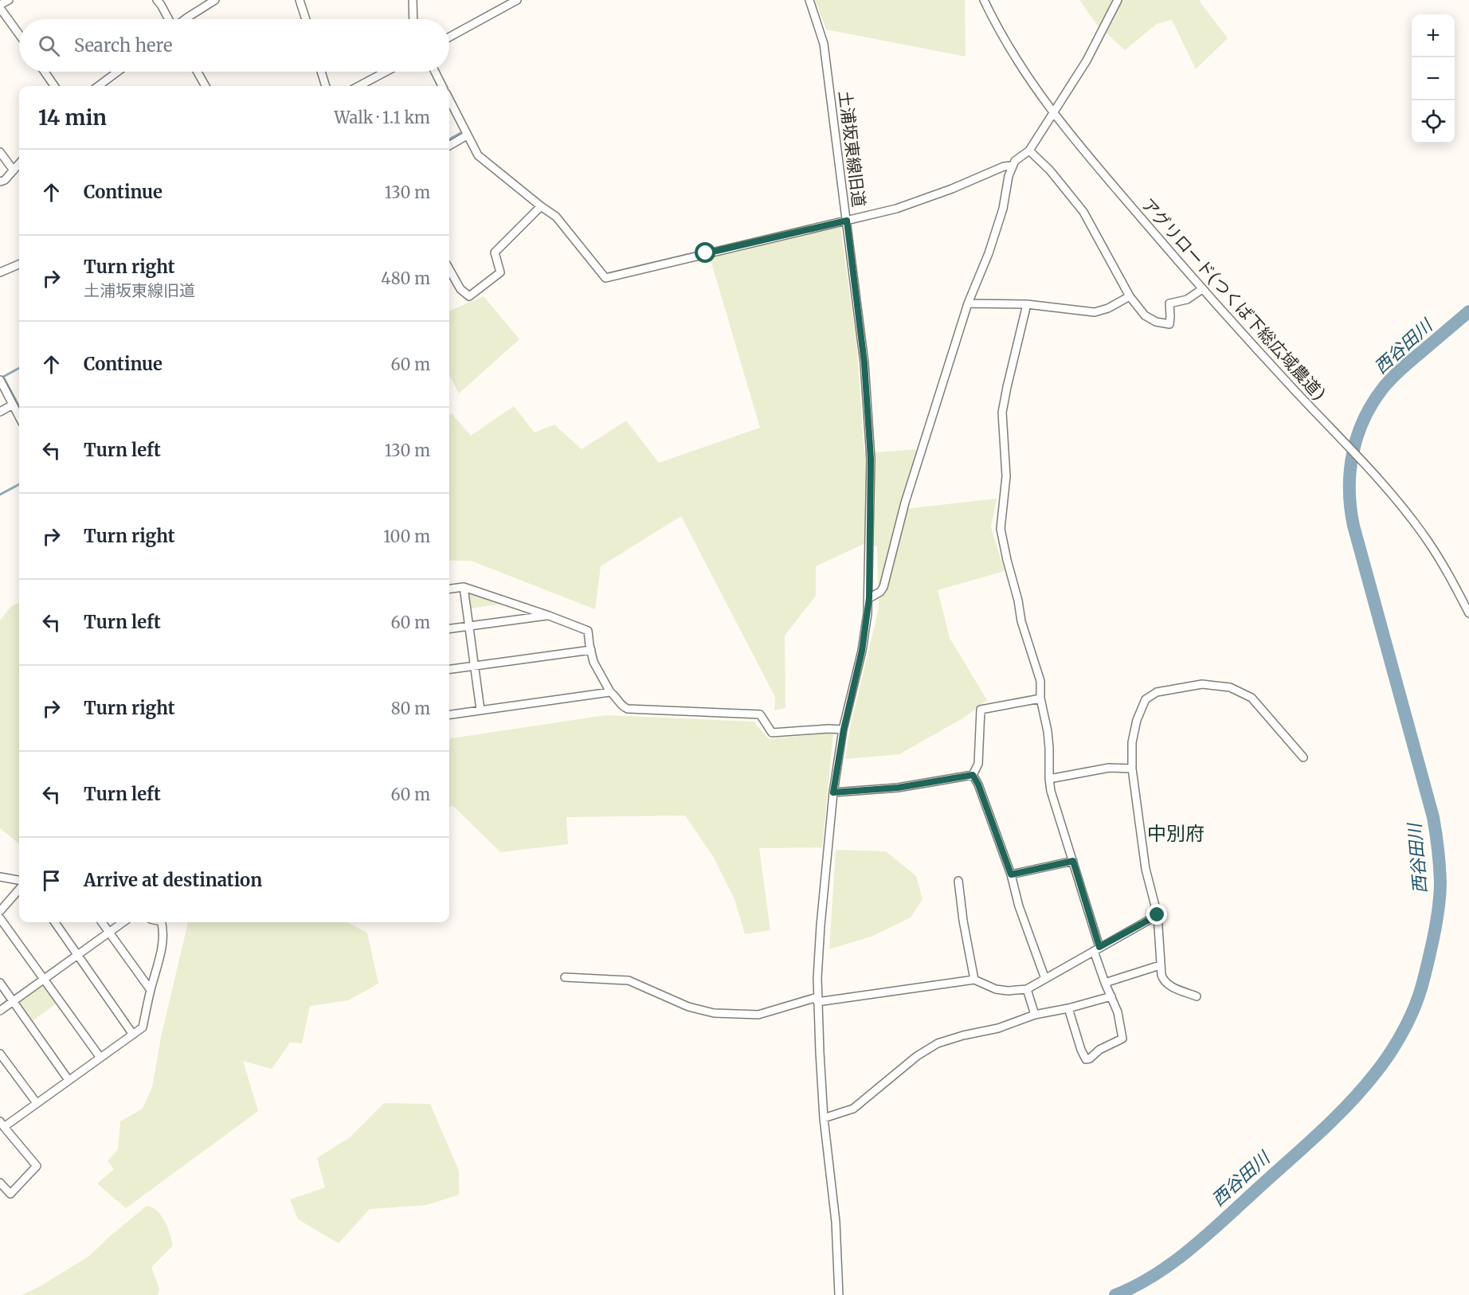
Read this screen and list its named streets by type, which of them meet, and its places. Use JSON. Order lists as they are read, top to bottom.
{
  "streets": {
    "street": ["土浦坂東線旧道", "アグリロード(つくば下総広域農道)"]
  },
  "districts": ["中別府"],
  "water": ["西谷田川"],
  "page": {
    "map_buttons": ["+", "−"],
    "search": "Search here",
    "heading": ["14 min", "Walk · 1.1 km"],
    "list": [
      ["Continue", "130 m"],
      ["Turn right", "土浦坂東線旧道", "480 m"],
      ["Continue", "60 m"],
      ["Turn left", "130 m"],
      ["Turn right", "100 m"],
      ["Turn left", "60 m"],
      ["Turn right", "80 m"],
      ["Turn left", "60 m"],
      "Arrive at destination"
    ]
  }
}
